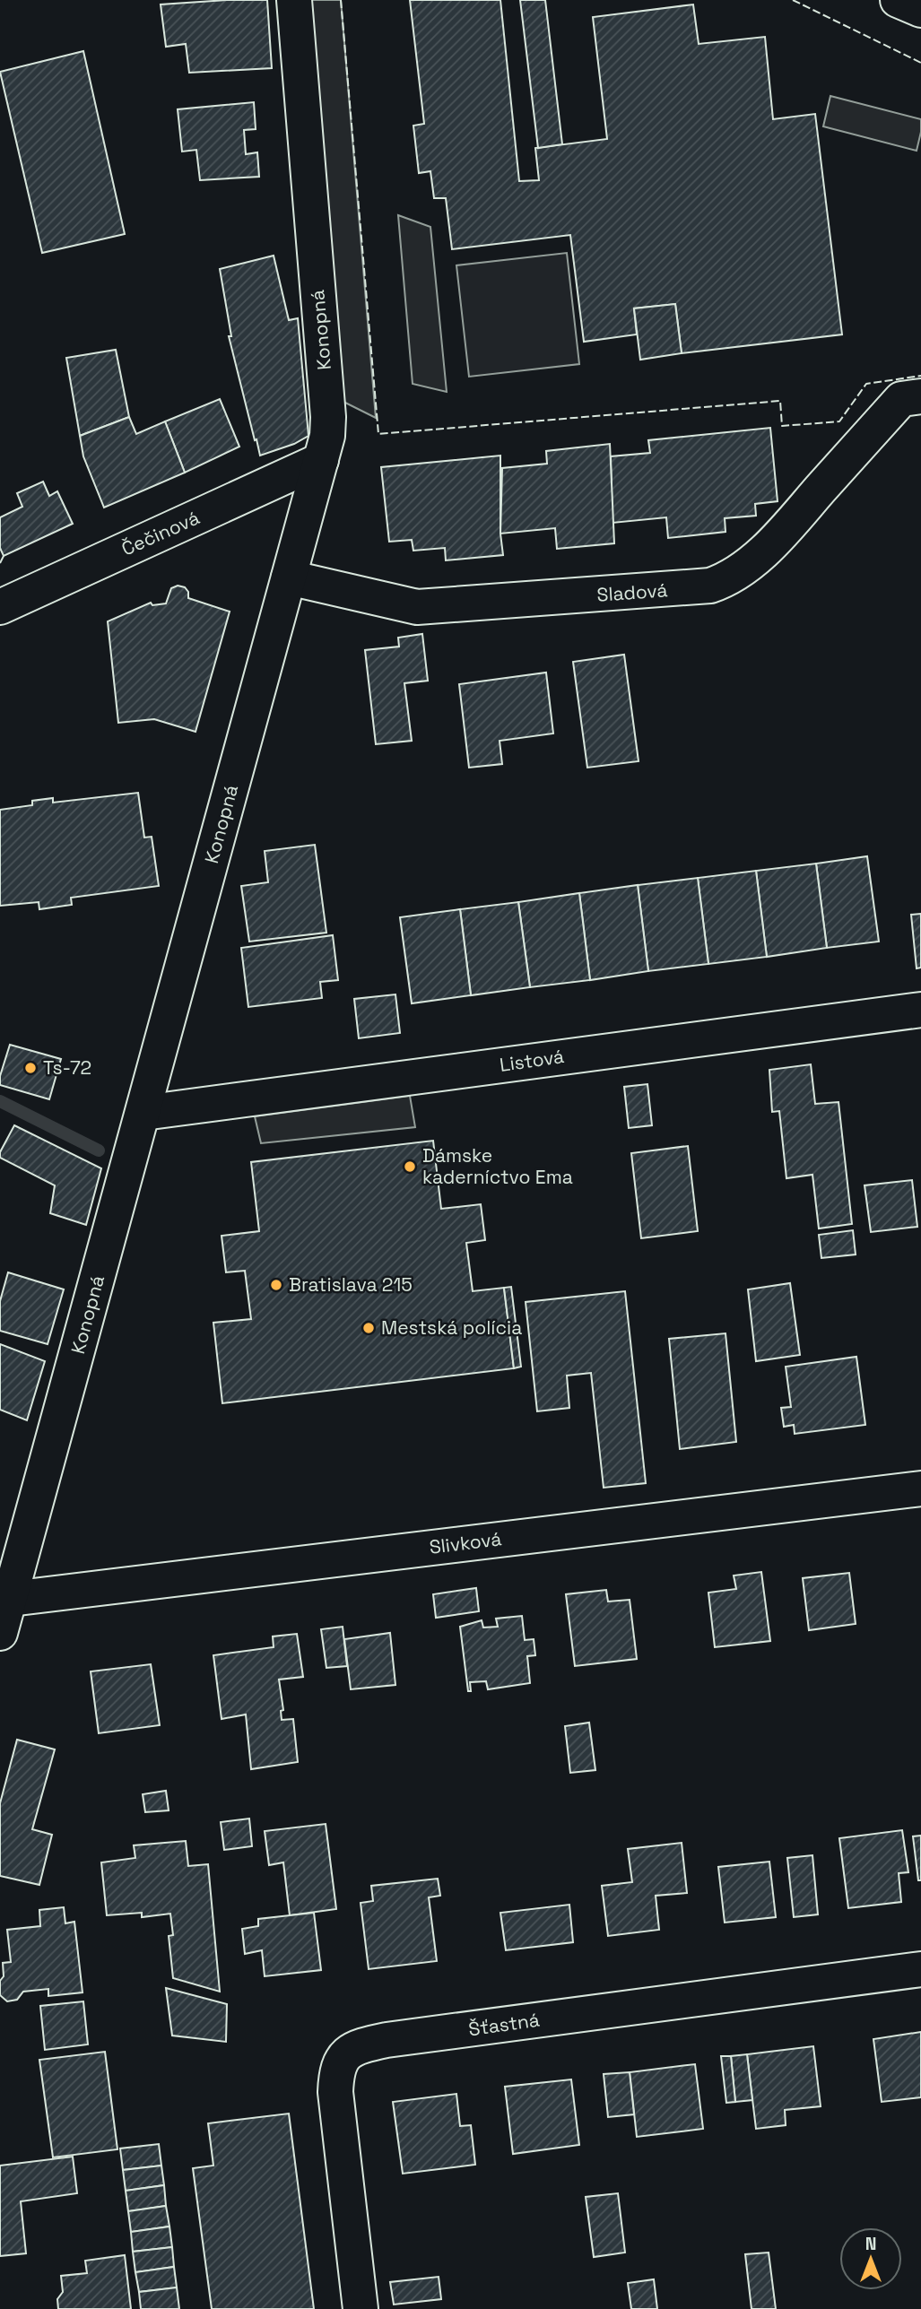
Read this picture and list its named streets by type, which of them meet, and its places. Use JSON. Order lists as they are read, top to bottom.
{
  "streets": {
    "street": [
      "Konopná",
      "Čečinová",
      "Sladová",
      "Listová",
      "Slivková",
      "Šťastná"
    ]
  },
  "crossings": [
    ["Konopná", "Čečinová"],
    ["Konopná", "Sladová"],
    ["Konopná", "Listová"],
    ["Konopná", "Slivková"]
  ],
  "places": [
    "Ts-72",
    "Dámske kaderníctvo Ema",
    "Bratislava 215",
    "Mestská polícia"
  ],
  "north": "top"
}
